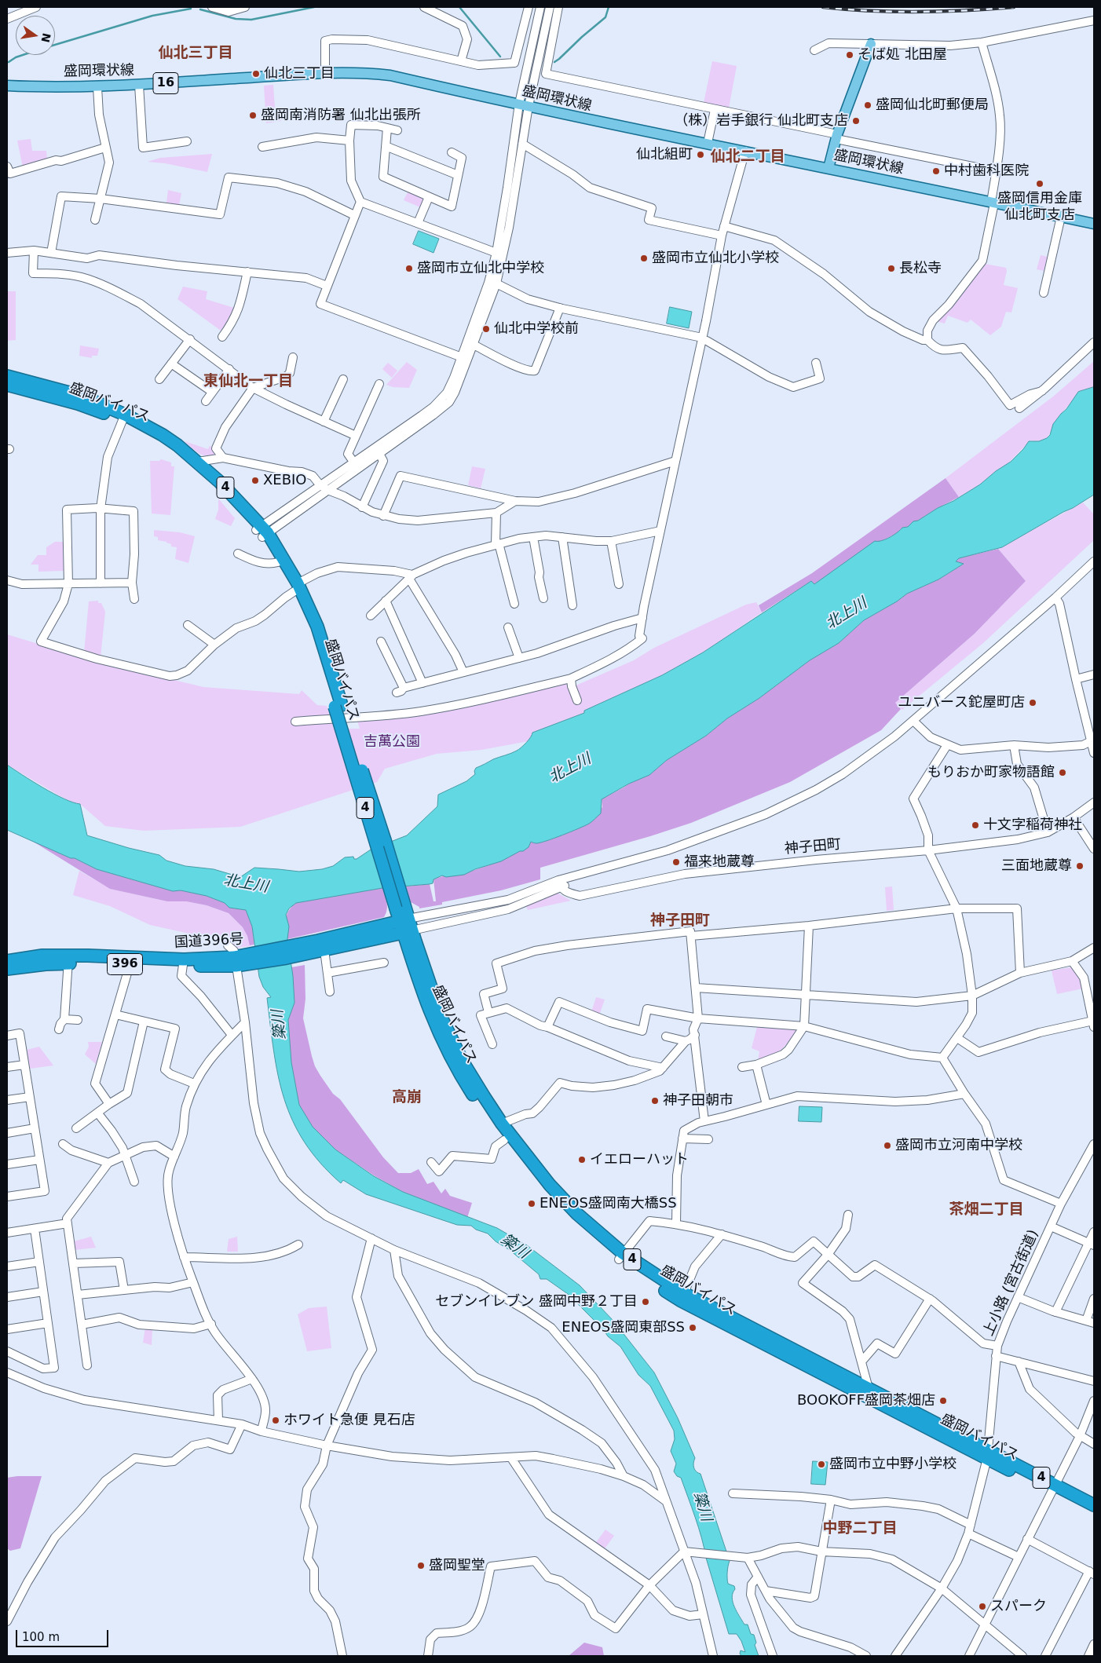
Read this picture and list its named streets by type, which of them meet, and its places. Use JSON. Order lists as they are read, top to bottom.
{
  "streets": {
    "highway": [
      "盛岡バイパス",
      "4",
      "国道396号",
      "396"
    ],
    "main road": ["盛岡環状線", "16"],
    "street": ["神子田町", "上小路 (宮古街道)"]
  },
  "crossings": [
    ["盛岡バイパス", "国道396号"],
    ["盛岡バイパス", "上小路 (宮古街道)"]
  ],
  "districts": [
    "仙北三丁目",
    "仙北二丁目",
    "東仙北一丁目",
    "神子田町",
    "高崩",
    "茶畑二丁目",
    "中野二丁目"
  ],
  "water": ["北上川", "簗川"],
  "parks": ["吉萬公園"],
  "places": [
    "そば処 北田屋",
    "仙北三丁目",
    "盛岡仙北町郵便局",
    "盛岡南消防署 仙北出張所",
    "（株）岩手銀行 仙北町支店",
    "仙北組町",
    "中村歯科医院",
    "盛岡信用金庫 仙北町支店",
    "盛岡市立仙北小学校",
    "盛岡市立仙北中学校",
    "長松寺",
    "仙北中学校前",
    "XEBIO",
    "ユニバース鉈屋町店",
    "もりおか町家物語館",
    "十文字稲荷神社",
    "福来地蔵尊",
    "三面地蔵尊",
    "神子田朝市",
    "盛岡市立河南中学校",
    "イエローハット",
    "ENEOS盛岡南大橋SS",
    "セブンイレブン 盛岡中野２丁目",
    "ENEOS盛岡東部SS",
    "BOOKOFF盛岡茶畑店",
    "ホワイト急便 見石店",
    "盛岡市立中野小学校",
    "盛岡聖堂",
    "スパーク"
  ],
  "scale_bar": "100 m",
  "north": "right"
}
